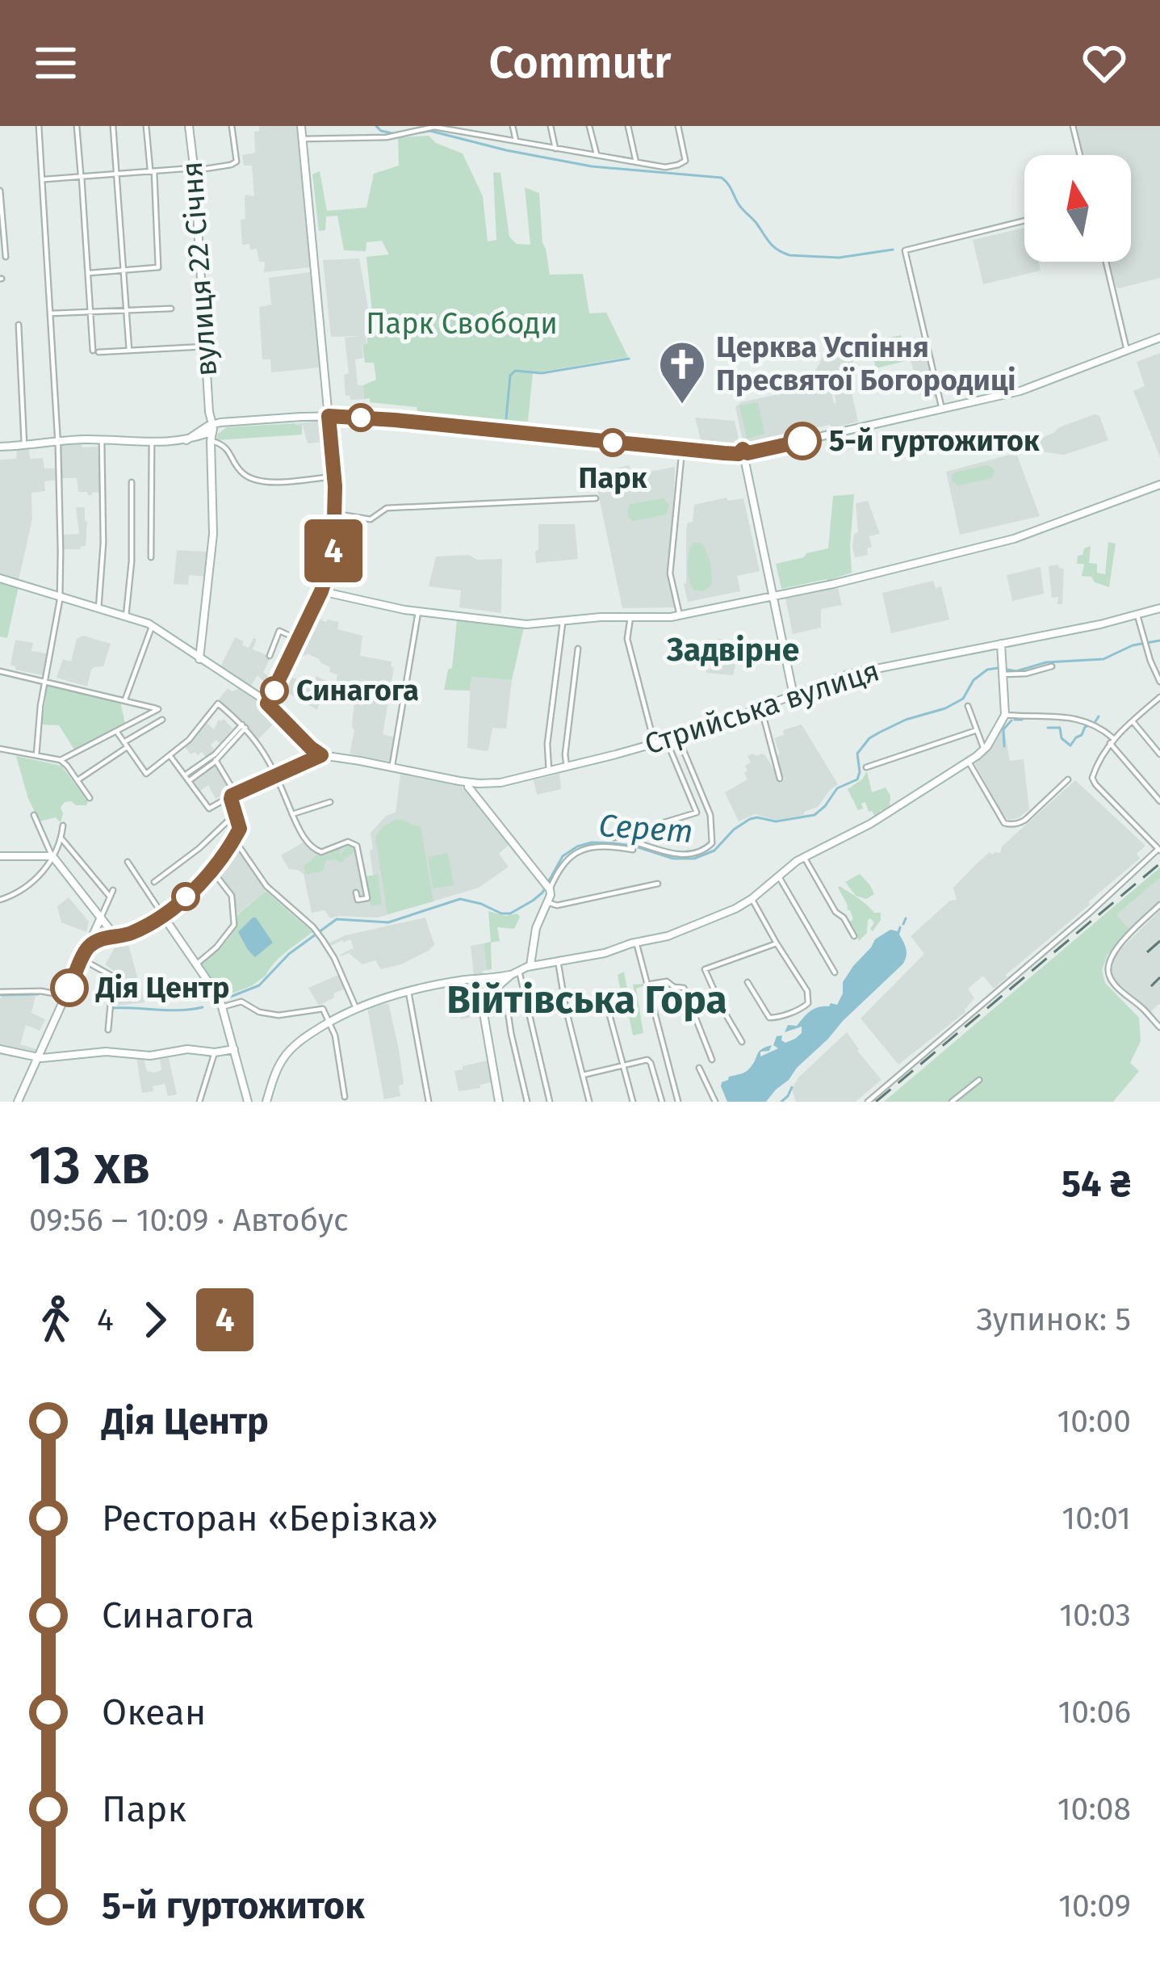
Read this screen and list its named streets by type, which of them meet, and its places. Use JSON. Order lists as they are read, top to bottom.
{
  "streets": {
    "street": ["вулиця 22 Січня", "Стрийська вулиця"]
  },
  "districts": ["Задвірне", "Війтівська Гора"],
  "water": ["Серет"],
  "parks": ["Парк Свободи"],
  "places": {
    "church": ["Церква Успіння Пресвятої Богородиці"],
    "other": [
      "5-й гуртожиток",
      "Парк",
      "Синагога",
      "Дія Центр"
    ]
  },
  "lines": ["bus line 4"],
  "north": "top",
  "page": {
    "header": "Commutr",
    "on_map": "4",
    "heading": ["13 хв", "09:56 – 10:09 · Автобус", "54 ₴"],
    "legs": ["4", "4", "Зупинок: 5"],
    "list": [
      {
        "name": "Дія Центр",
        "value": "10:00"
      },
      {
        "name": "Ресторан «Берізка»",
        "value": "10:01"
      },
      {
        "name": "Синагога",
        "value": "10:03"
      },
      {
        "name": "Океан",
        "value": "10:06"
      },
      {
        "name": "Парк",
        "value": "10:08"
      },
      {
        "name": "5-й гуртожиток",
        "value": "10:09"
      }
    ]
  }
}
